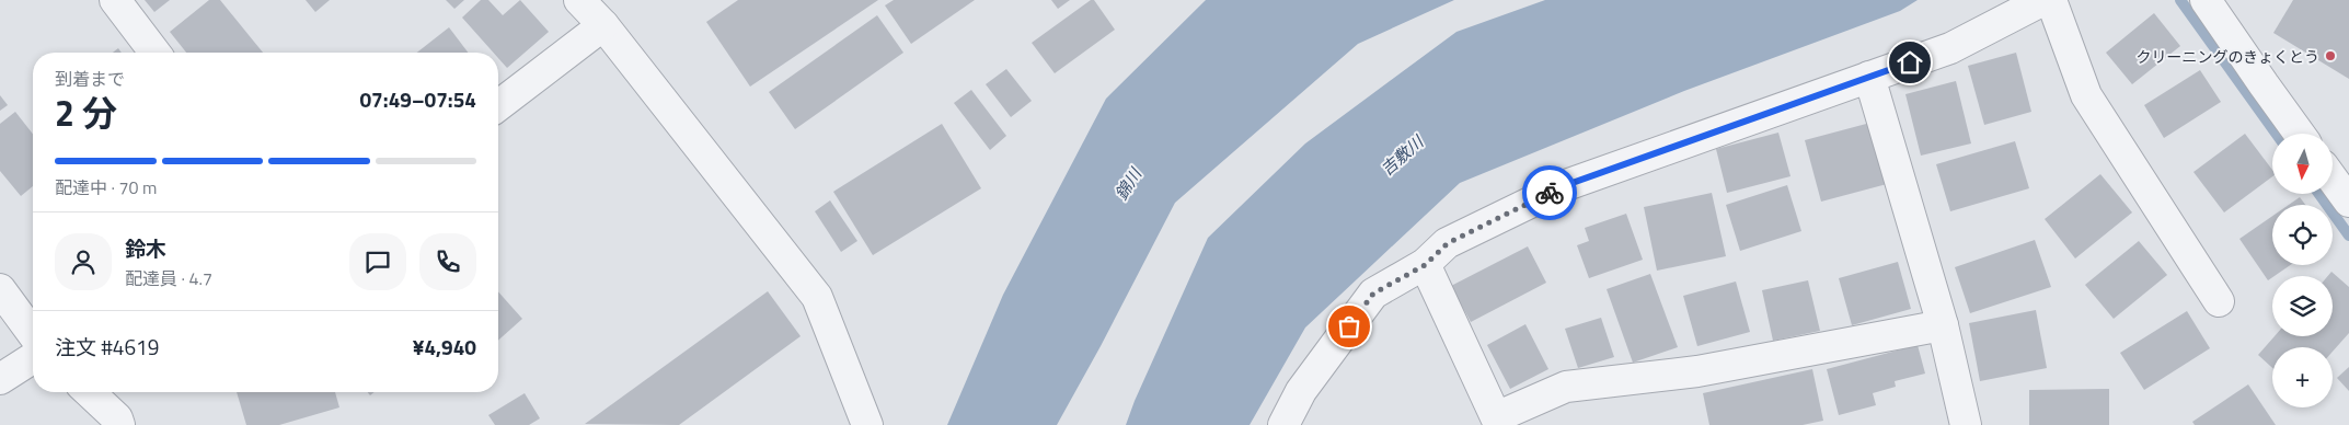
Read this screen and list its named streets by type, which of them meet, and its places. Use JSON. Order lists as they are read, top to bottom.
{
  "water": ["吉敷川", "錦川"],
  "places": ["クリーニングのきょくとう"],
  "north": "bottom",
  "page": {
    "heading": ["2 分", "到着まで", "07:49–07:54"],
    "panel": [
      "鈴木",
      "配達員 · 4.7",
      "注文 #4619",
      "¥4,940"
    ],
    "map_buttons": "+",
    "bar": "配達中 · 70 m"
  }
}
